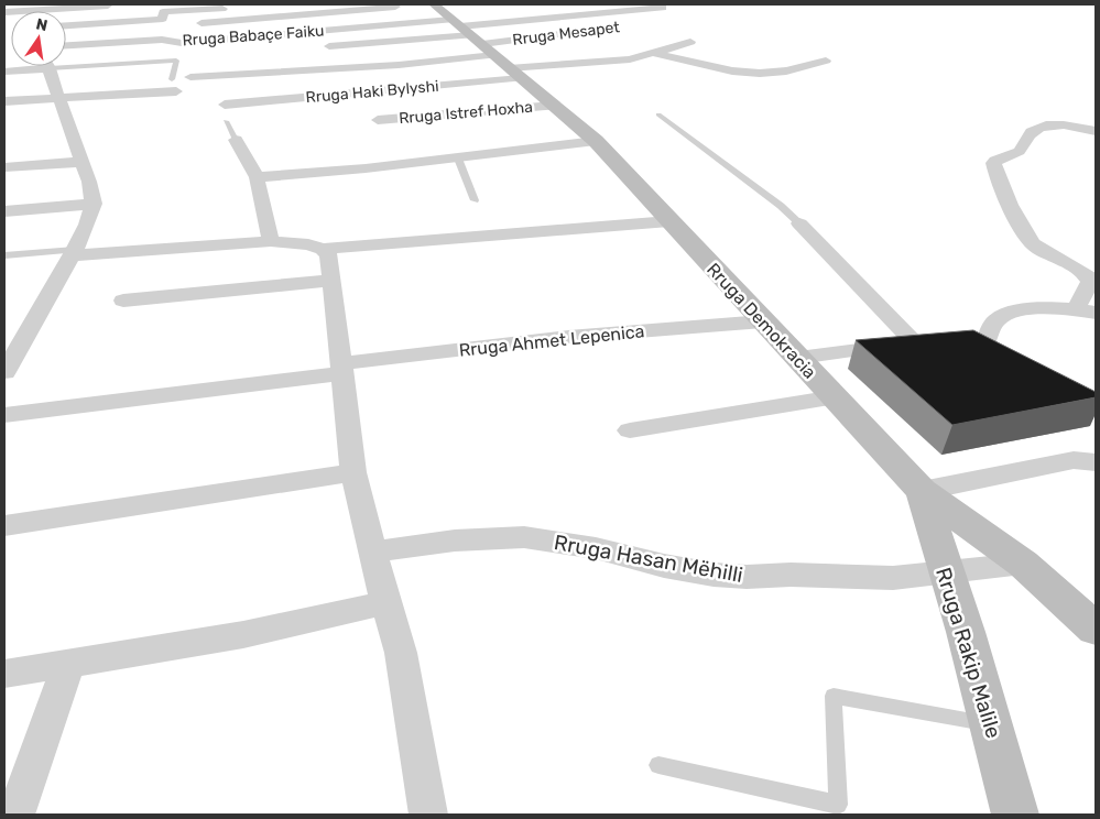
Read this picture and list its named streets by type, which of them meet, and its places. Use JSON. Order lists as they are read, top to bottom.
{
  "streets": {
    "main road": ["Rruga Demokracia", "Rruga Rakip Malile"],
    "street": [
      "Rruga Mesapet",
      "Rruga Babaçe Faiku",
      "Rruga Haki Bylyshi",
      "Rruga Istref Hoxha",
      "Rruga Ahmet Lepenica",
      "Rruga Hasan Mëhilli"
    ]
  },
  "crossings": [
    ["Rruga Mesapet", "Rruga Babaçe Faiku"],
    ["Rruga Mesapet", "Rruga Haki Bylyshi"],
    ["Rruga Mesapet", "Rruga Demokracia"],
    ["Rruga Babaçe Faiku", "Rruga Haki Bylyshi"],
    ["Rruga Babaçe Faiku", "Rruga Demokracia"],
    ["Rruga Haki Bylyshi", "Rruga Demokracia"],
    ["Rruga Istref Hoxha", "Rruga Demokracia"],
    ["Rruga Demokracia", "Rruga Ahmet Lepenica"],
    ["Rruga Demokracia", "Rruga Hasan Mëhilli"],
    ["Rruga Demokracia", "Rruga Rakip Malile"],
    ["Rruga Hasan Mëhilli", "Rruga Rakip Malile"]
  ],
  "north": "top"
}
